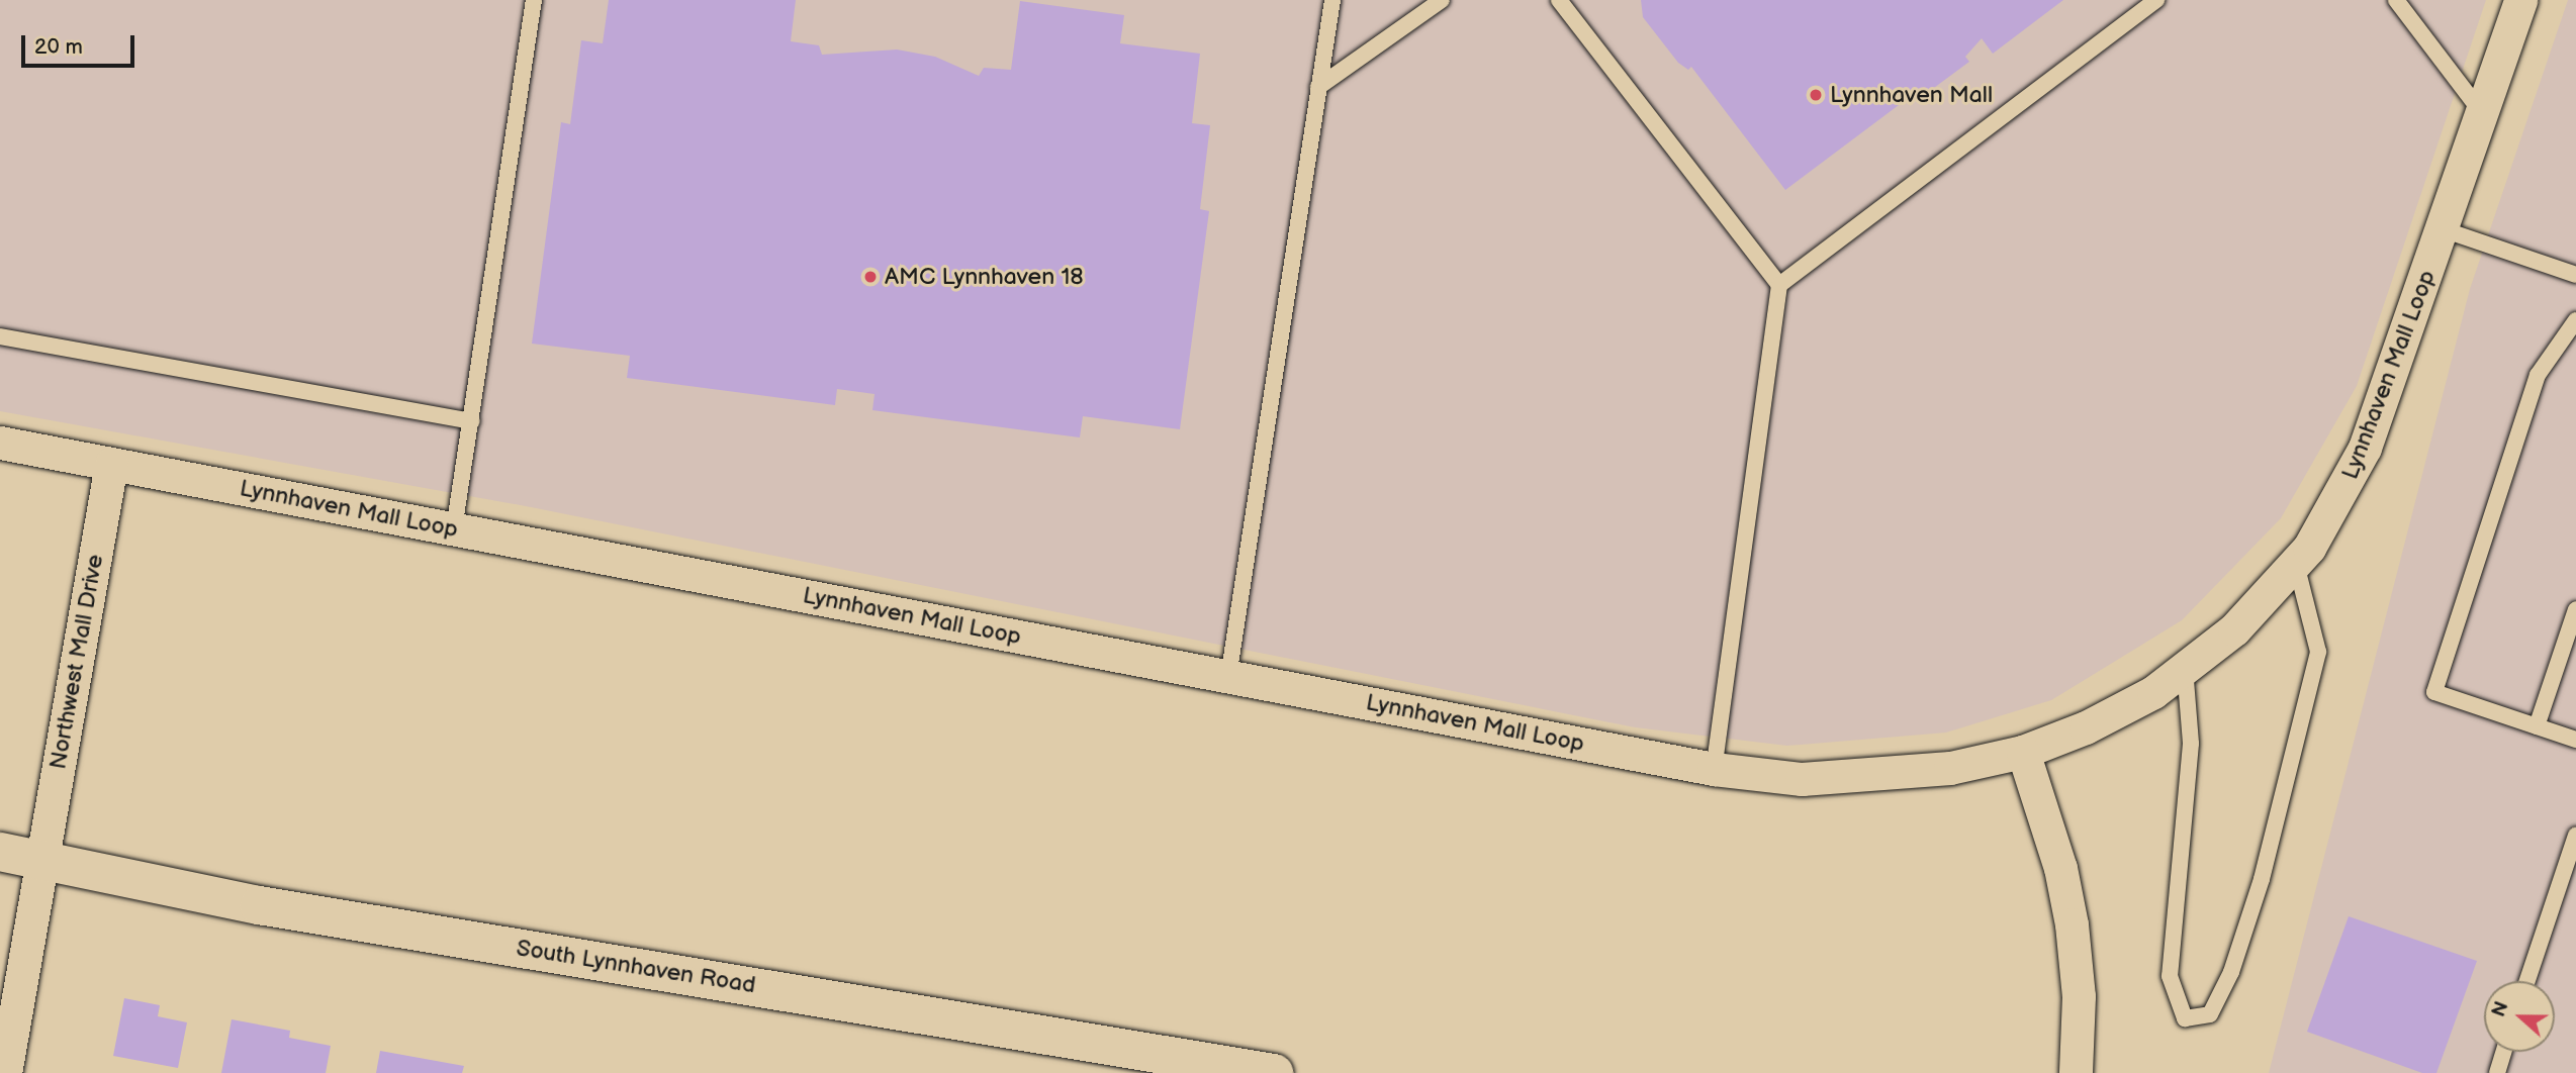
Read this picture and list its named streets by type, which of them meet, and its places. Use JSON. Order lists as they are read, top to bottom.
{
  "streets": {
    "street": ["Lynnhaven Mall Loop", "Northwest Mall Drive", "South Lynnhaven Road"]
  },
  "crossings": [
    ["Lynnhaven Mall Loop", "Northwest Mall Drive"],
    ["Northwest Mall Drive", "South Lynnhaven Road"]
  ],
  "places": ["Lynnhaven Mall", "AMC Lynnhaven 18"],
  "scale_bar": "20 m",
  "north": "left"
}
